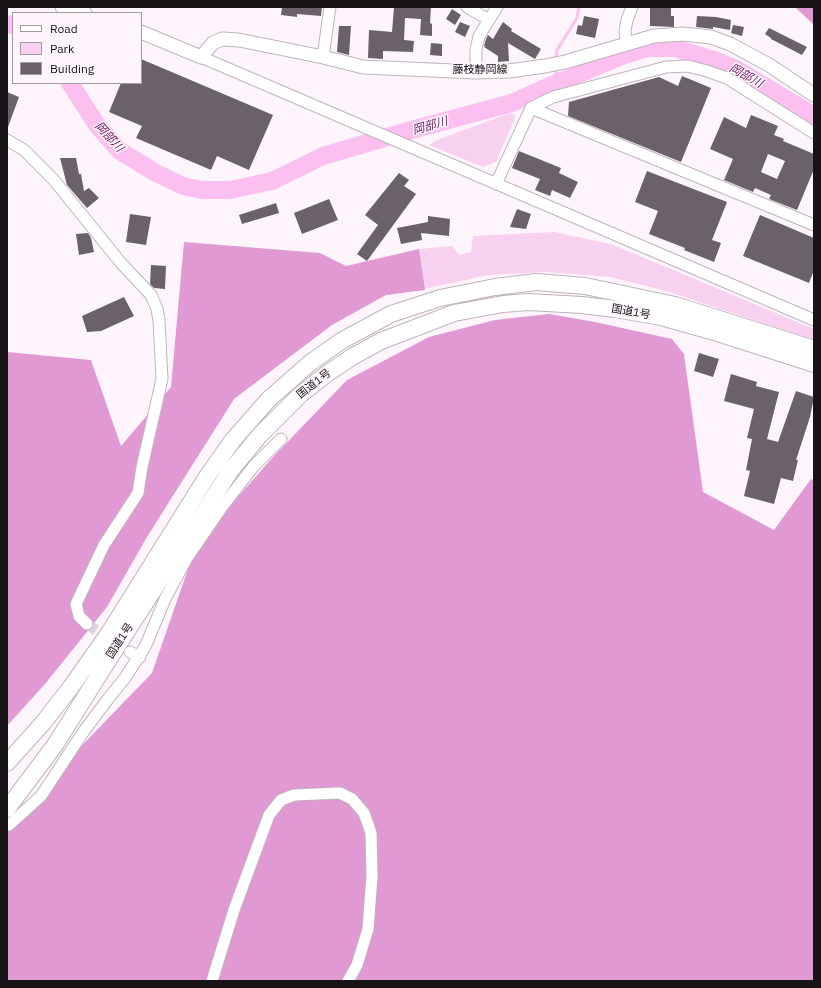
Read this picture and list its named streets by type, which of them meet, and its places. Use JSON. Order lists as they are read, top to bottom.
{
  "streets": {
    "highway": ["国道1号"],
    "main road": ["藤枝静岡線"]
  },
  "water": ["岡部川"],
  "legend": ["Road", "Park", "Building"]
}
